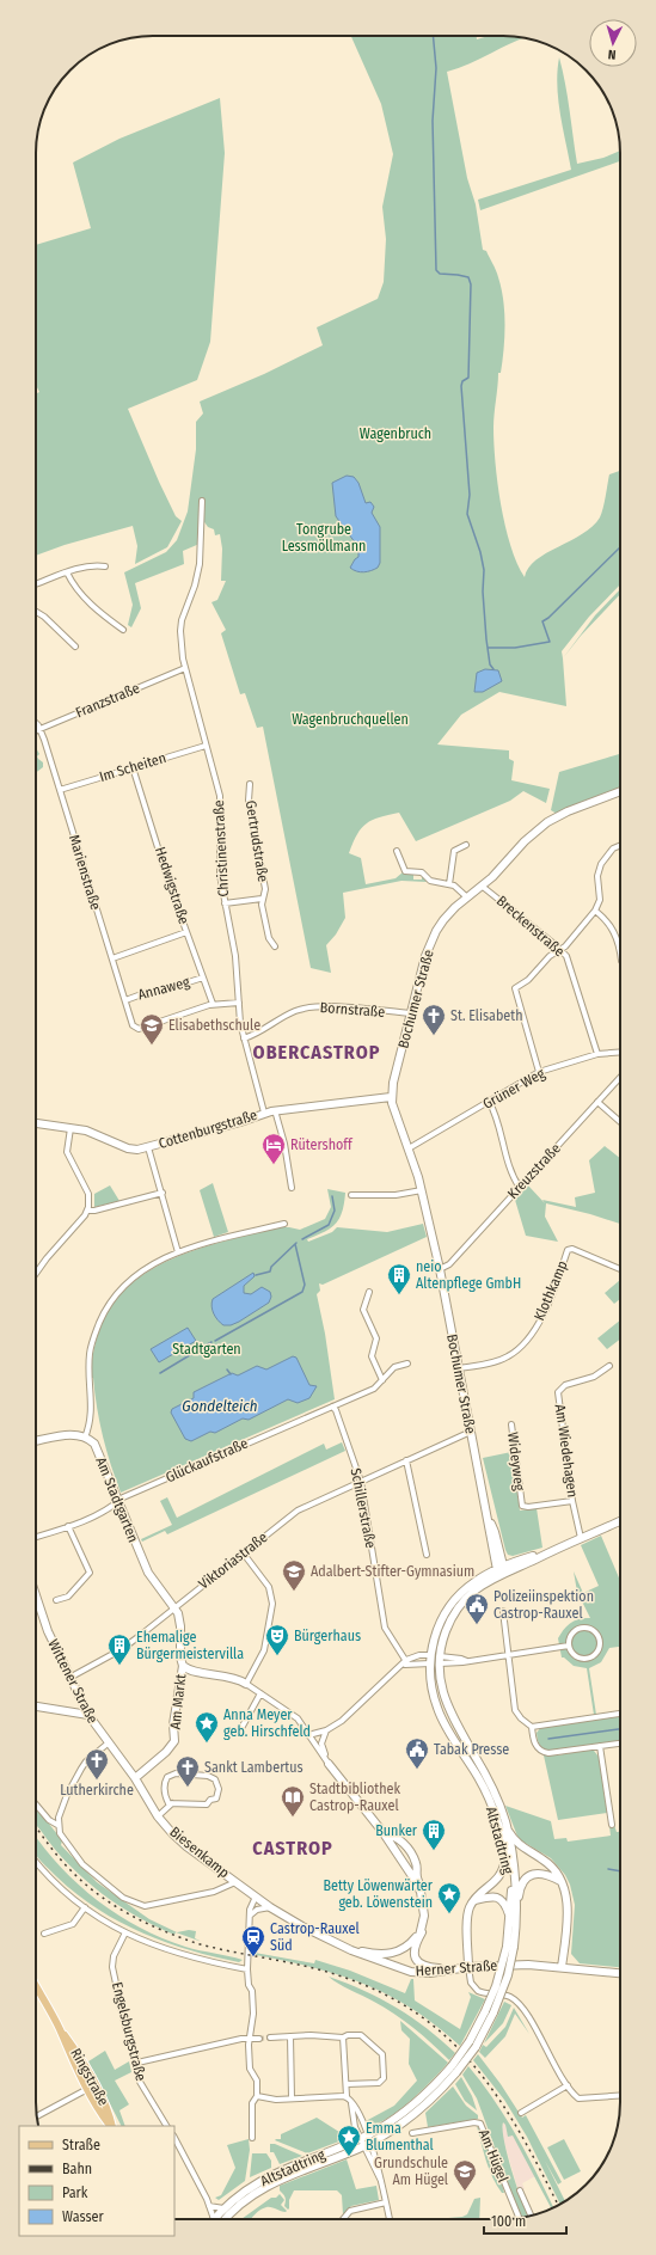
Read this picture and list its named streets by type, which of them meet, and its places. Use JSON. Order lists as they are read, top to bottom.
{
  "streets": {
    "main road": [
      "Bochumer Straße",
      "Cottenburgstraße",
      "Am Stadtgarten",
      "Wittener Straße",
      "Am Markt",
      "Altstadtring",
      "Biesenkamp",
      "Herner Straße",
      "Ringstraße"
    ],
    "street": [
      "Franzstraße",
      "Im Scheiten",
      "Gertrudstraße",
      "Christinenstraße",
      "Marienstraße",
      "Hedwigstraße",
      "Breckenstraße",
      "Annaweg",
      "Bornstraße",
      "Grüner Weg",
      "Kreuzstraße",
      "Klothkamp",
      "Am Wiedehagen",
      "Glückaufstraße",
      "Wideyweg",
      "Schillerstraße",
      "Viktoriastraße",
      "Engelsburgstraße",
      "Am Hügel"
    ]
  },
  "crossings": [
    ["Franzstraße", "Christinenstraße"],
    ["Franzstraße", "Marienstraße"],
    ["Im Scheiten", "Christinenstraße"],
    ["Im Scheiten", "Marienstraße"],
    ["Im Scheiten", "Hedwigstraße"],
    ["Gertrudstraße", "Christinenstraße"],
    ["Christinenstraße", "Bornstraße"],
    ["Christinenstraße", "Cottenburgstraße"],
    ["Marienstraße", "Hedwigstraße"],
    ["Marienstraße", "Annaweg"],
    ["Hedwigstraße", "Annaweg"],
    ["Breckenstraße", "Bochumer Straße"],
    ["Breckenstraße", "Grüner Weg"],
    ["Bochumer Straße", "Bornstraße"],
    ["Bochumer Straße", "Grüner Weg"],
    ["Bochumer Straße", "Cottenburgstraße"],
    ["Bochumer Straße", "Kreuzstraße"],
    ["Bochumer Straße", "Klothkamp"],
    ["Bochumer Straße", "Viktoriastraße"],
    ["Bochumer Straße", "Altstadtring"],
    ["Am Wiedehagen", "Wideyweg"],
    ["Glückaufstraße", "Am Stadtgarten"],
    ["Glückaufstraße", "Schillerstraße"],
    ["Am Stadtgarten", "Viktoriastraße"],
    ["Am Stadtgarten", "Am Markt"],
    ["Schillerstraße", "Viktoriastraße"],
    ["Viktoriastraße", "Wittener Straße"],
    ["Wittener Straße", "Am Markt"],
    ["Wittener Straße", "Biesenkamp"],
    ["Am Markt", "Biesenkamp"],
    ["Biesenkamp", "Herner Straße"]
  ],
  "districts": ["OBERCASTROP", "CASTROP"],
  "water": ["Gondelteich"],
  "parks": [
    "Wagenbruch",
    "Tongrube Lessmöllmann",
    "Wagenbruchquellen",
    "Stadtgarten"
  ],
  "places": {
    "church": ["St. Elisabeth", "Lutherkirche", "Sankt Lambertus"],
    "school or university": ["Elisabethschule", "Adalbert-Stifter-Gymnasium", "Grundschule Am Hügel"],
    "hotel": ["Rütershoff"],
    "building": ["neio Altenpflege GmbH", "Ehemalige Bürgermeistervilla", "Bunker"],
    "public building": ["Polizeiinspektion Castrop-Rauxel", "Tabak Presse"],
    "theatre": ["Bürgerhaus"],
    "place": ["Anna Meyer geb. Hirschfeld", "Betty Löwenwärter geb. Löwenstein", "Emma Blumenthal"],
    "library": ["Stadtbibliothek Castrop-Rauxel"],
    "station": ["Castrop-Rauxel Süd"]
  },
  "legend": [
    "Straße",
    "Bahn",
    "Park",
    "Wasser"
  ],
  "scale_bar": "100 m",
  "north": "bottom"
}
